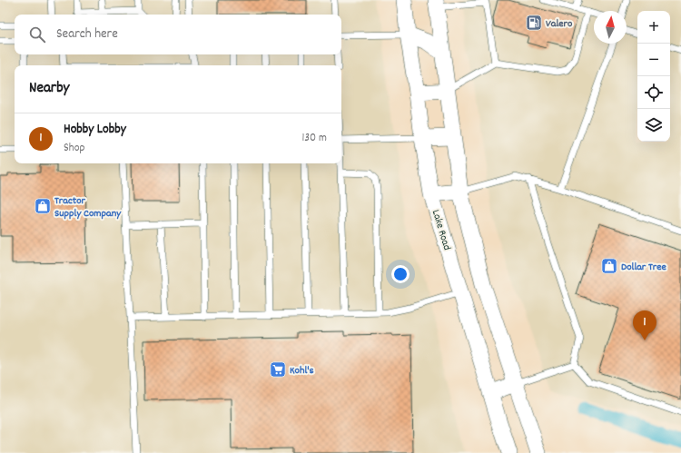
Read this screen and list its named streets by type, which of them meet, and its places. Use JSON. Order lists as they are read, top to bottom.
{
  "streets": {
    "street": ["Lake Road"]
  },
  "places": {
    "fuel station": ["Valero"],
    "shop": ["Tractor Supply Company", "Dollar Tree"],
    "supermarket": ["Kohl's"]
  },
  "north": "top",
  "page": {
    "map_buttons": ["+", "−"],
    "search": "Search here",
    "heading": "Nearby",
    "list": [
      {
        "mark": "1",
        "name": "Hobby Lobby",
        "note": "Shop",
        "value": "130 m"
      }
    ],
    "pins": "1"
  }
}
